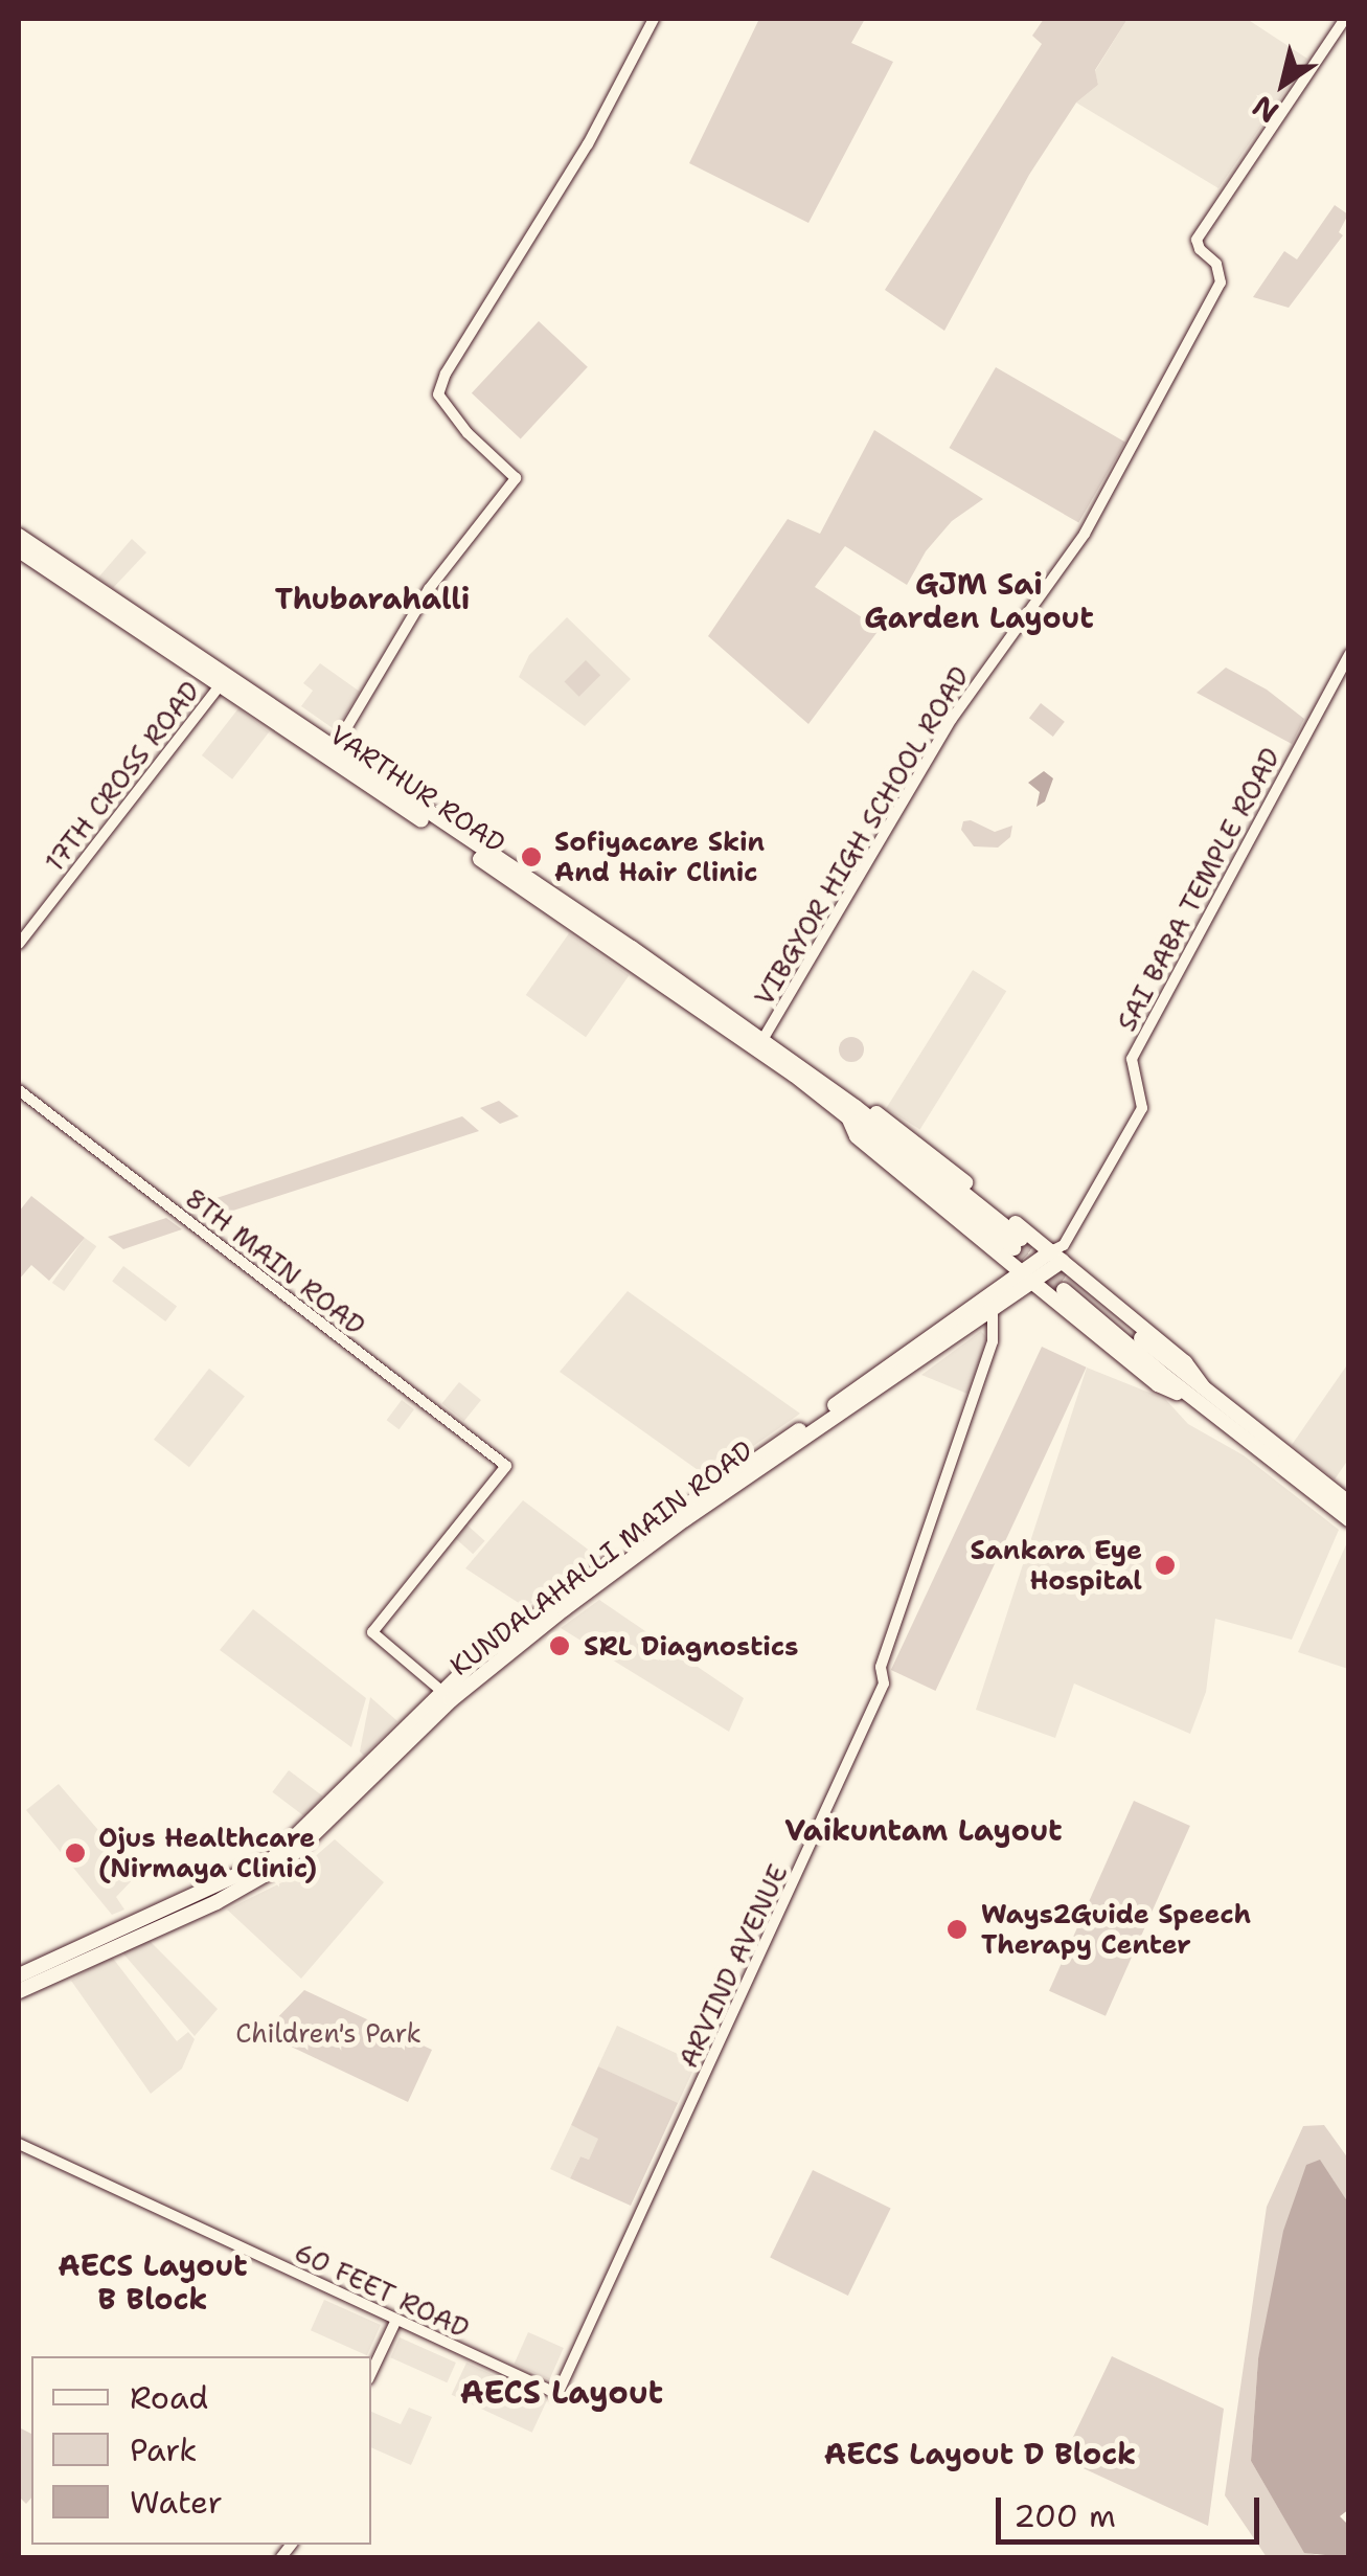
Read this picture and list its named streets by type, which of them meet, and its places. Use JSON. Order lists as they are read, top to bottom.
{
  "streets": {
    "main road": ["VARTHUR ROAD", "KUNDALAHALLI MAIN ROAD"],
    "street": [
      "17TH CROSS ROAD",
      "VIBGYOR HIGH SCHOOL ROAD",
      "SAI BABA TEMPLE ROAD",
      "8TH MAIN ROAD",
      "ARVIND AVENUE",
      "60 FEET ROAD"
    ]
  },
  "crossings": [
    ["17TH CROSS ROAD", "VARTHUR ROAD"],
    ["VARTHUR ROAD", "VIBGYOR HIGH SCHOOL ROAD"],
    ["SAI BABA TEMPLE ROAD", "KUNDALAHALLI MAIN ROAD"],
    ["8TH MAIN ROAD", "KUNDALAHALLI MAIN ROAD"],
    ["KUNDALAHALLI MAIN ROAD", "ARVIND AVENUE"],
    ["ARVIND AVENUE", "60 FEET ROAD"]
  ],
  "districts": [
    "GJM Sai Garden Layout",
    "Thubarahalli",
    "Vaikuntam Layout",
    "AECS Layout B Block",
    "AECS Layout",
    "AECS Layout D Block"
  ],
  "parks": ["Children's Park"],
  "places": [
    "Sofiyacare Skin And Hair Clinic",
    "Sankara Eye Hospital",
    "SRL Diagnostics",
    "Ojus Healthcare (Nirmaya Clinic)",
    "Ways2Guide Speech Therapy Center"
  ],
  "legend": ["Road", "Park", "Water"],
  "scale_bar": "200 m",
  "north": "bottom left"
}
